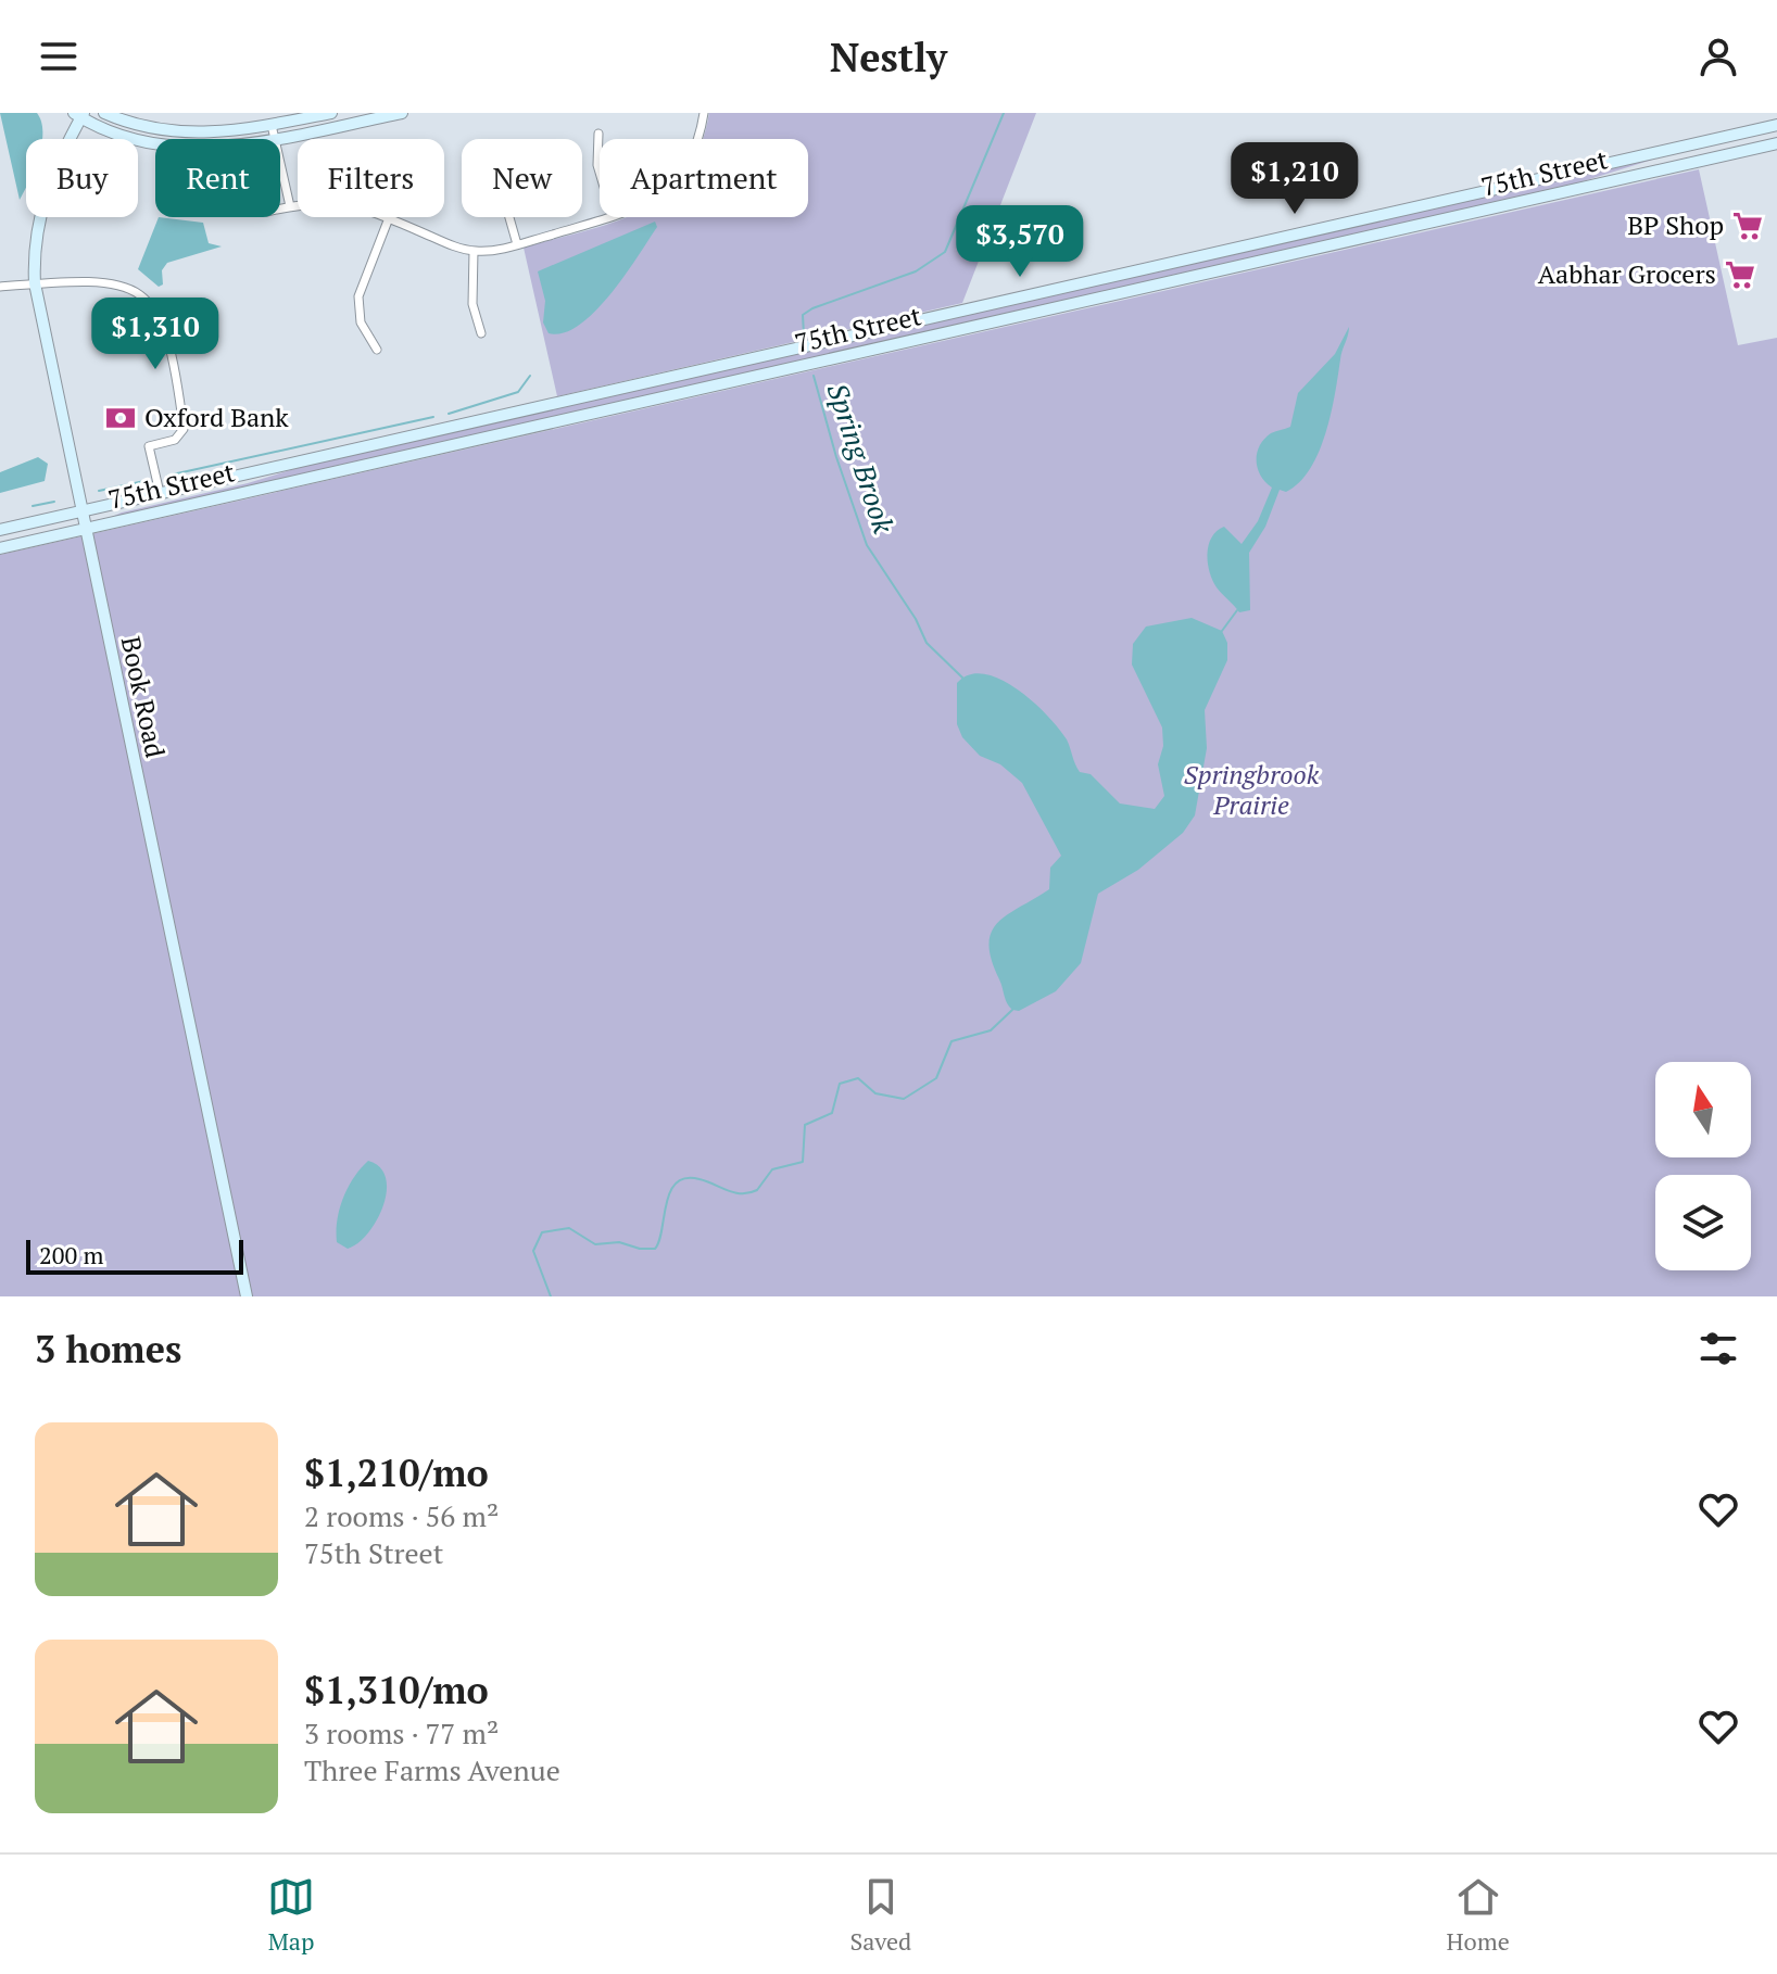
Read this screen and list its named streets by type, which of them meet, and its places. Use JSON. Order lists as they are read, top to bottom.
{
  "streets": {
    "main road": ["75th Street", "Book Road"]
  },
  "crossings": [
    ["75th Street", "Book Road"]
  ],
  "water": ["Spring Brook"],
  "parks": ["Springbrook Prairie"],
  "places": {
    "supermarket": ["BP Shop", "Aabhar Grocers"],
    "bank": ["Oxford Bank"]
  },
  "scale_bar": "200 m",
  "north": "top",
  "page": {
    "header": "Nestly",
    "chip": [
      "Buy",
      "Rent",
      "Filters",
      "New",
      "Apartment"
    ],
    "price": ["$1,210", "$3,570", "$1,310"],
    "scale": "200 m",
    "heading": "3 homes",
    "list": [
      {
        "name": "$1,210/mo",
        "note": "2 rooms · 56 m² · 75th Street"
      },
      {
        "name": "$1,310/mo",
        "note": "3 rooms · 77 m² · Three Farms Avenue"
      }
    ],
    "tabs": ["Map", "Saved", "Home"]
  }
}
